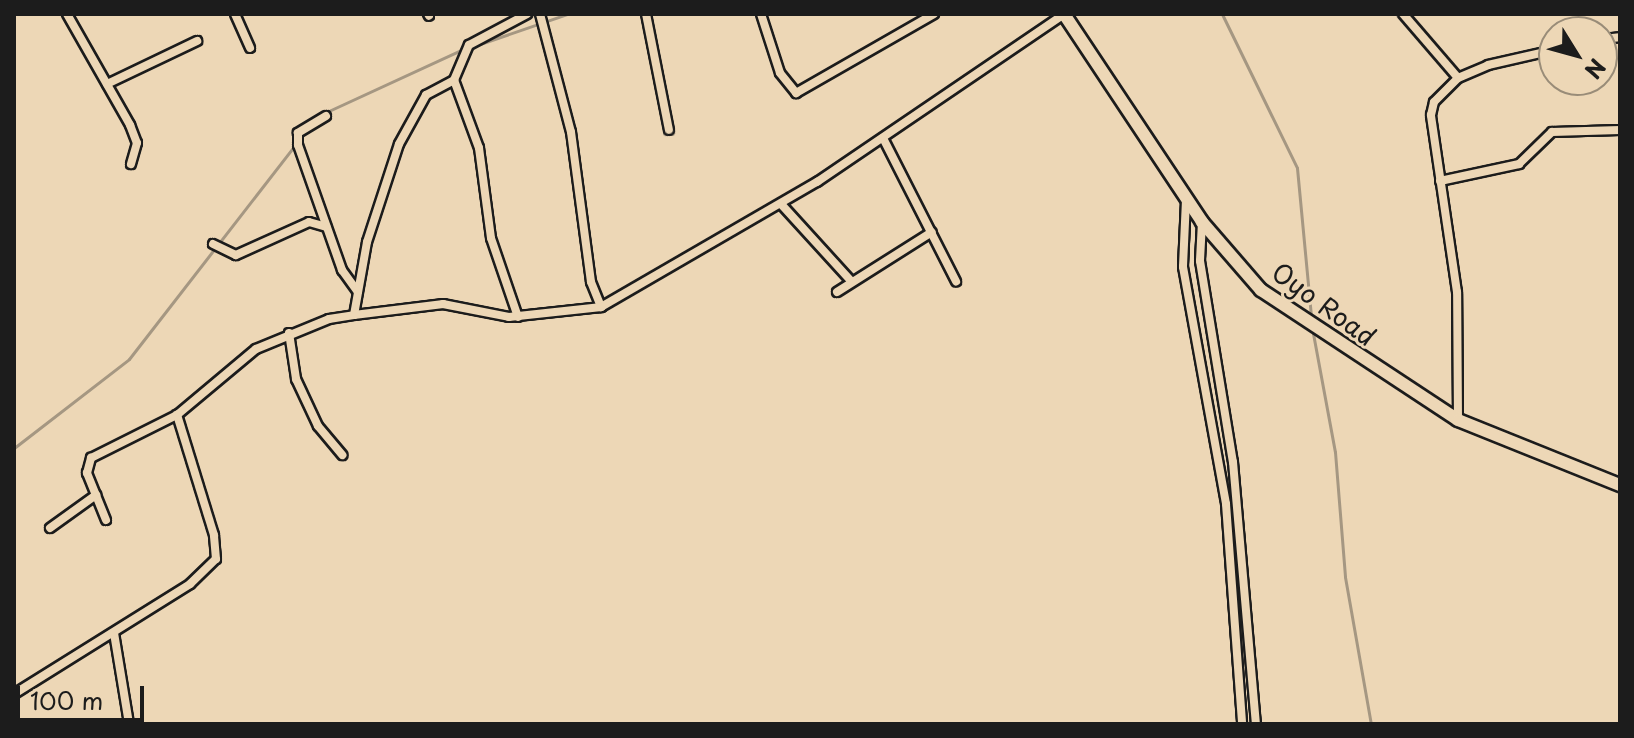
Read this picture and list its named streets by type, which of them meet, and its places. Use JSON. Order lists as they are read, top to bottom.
{
  "streets": {
    "highway": ["Oyo Road"]
  },
  "scale_bar": "100 m",
  "north": "bottom right"
}
